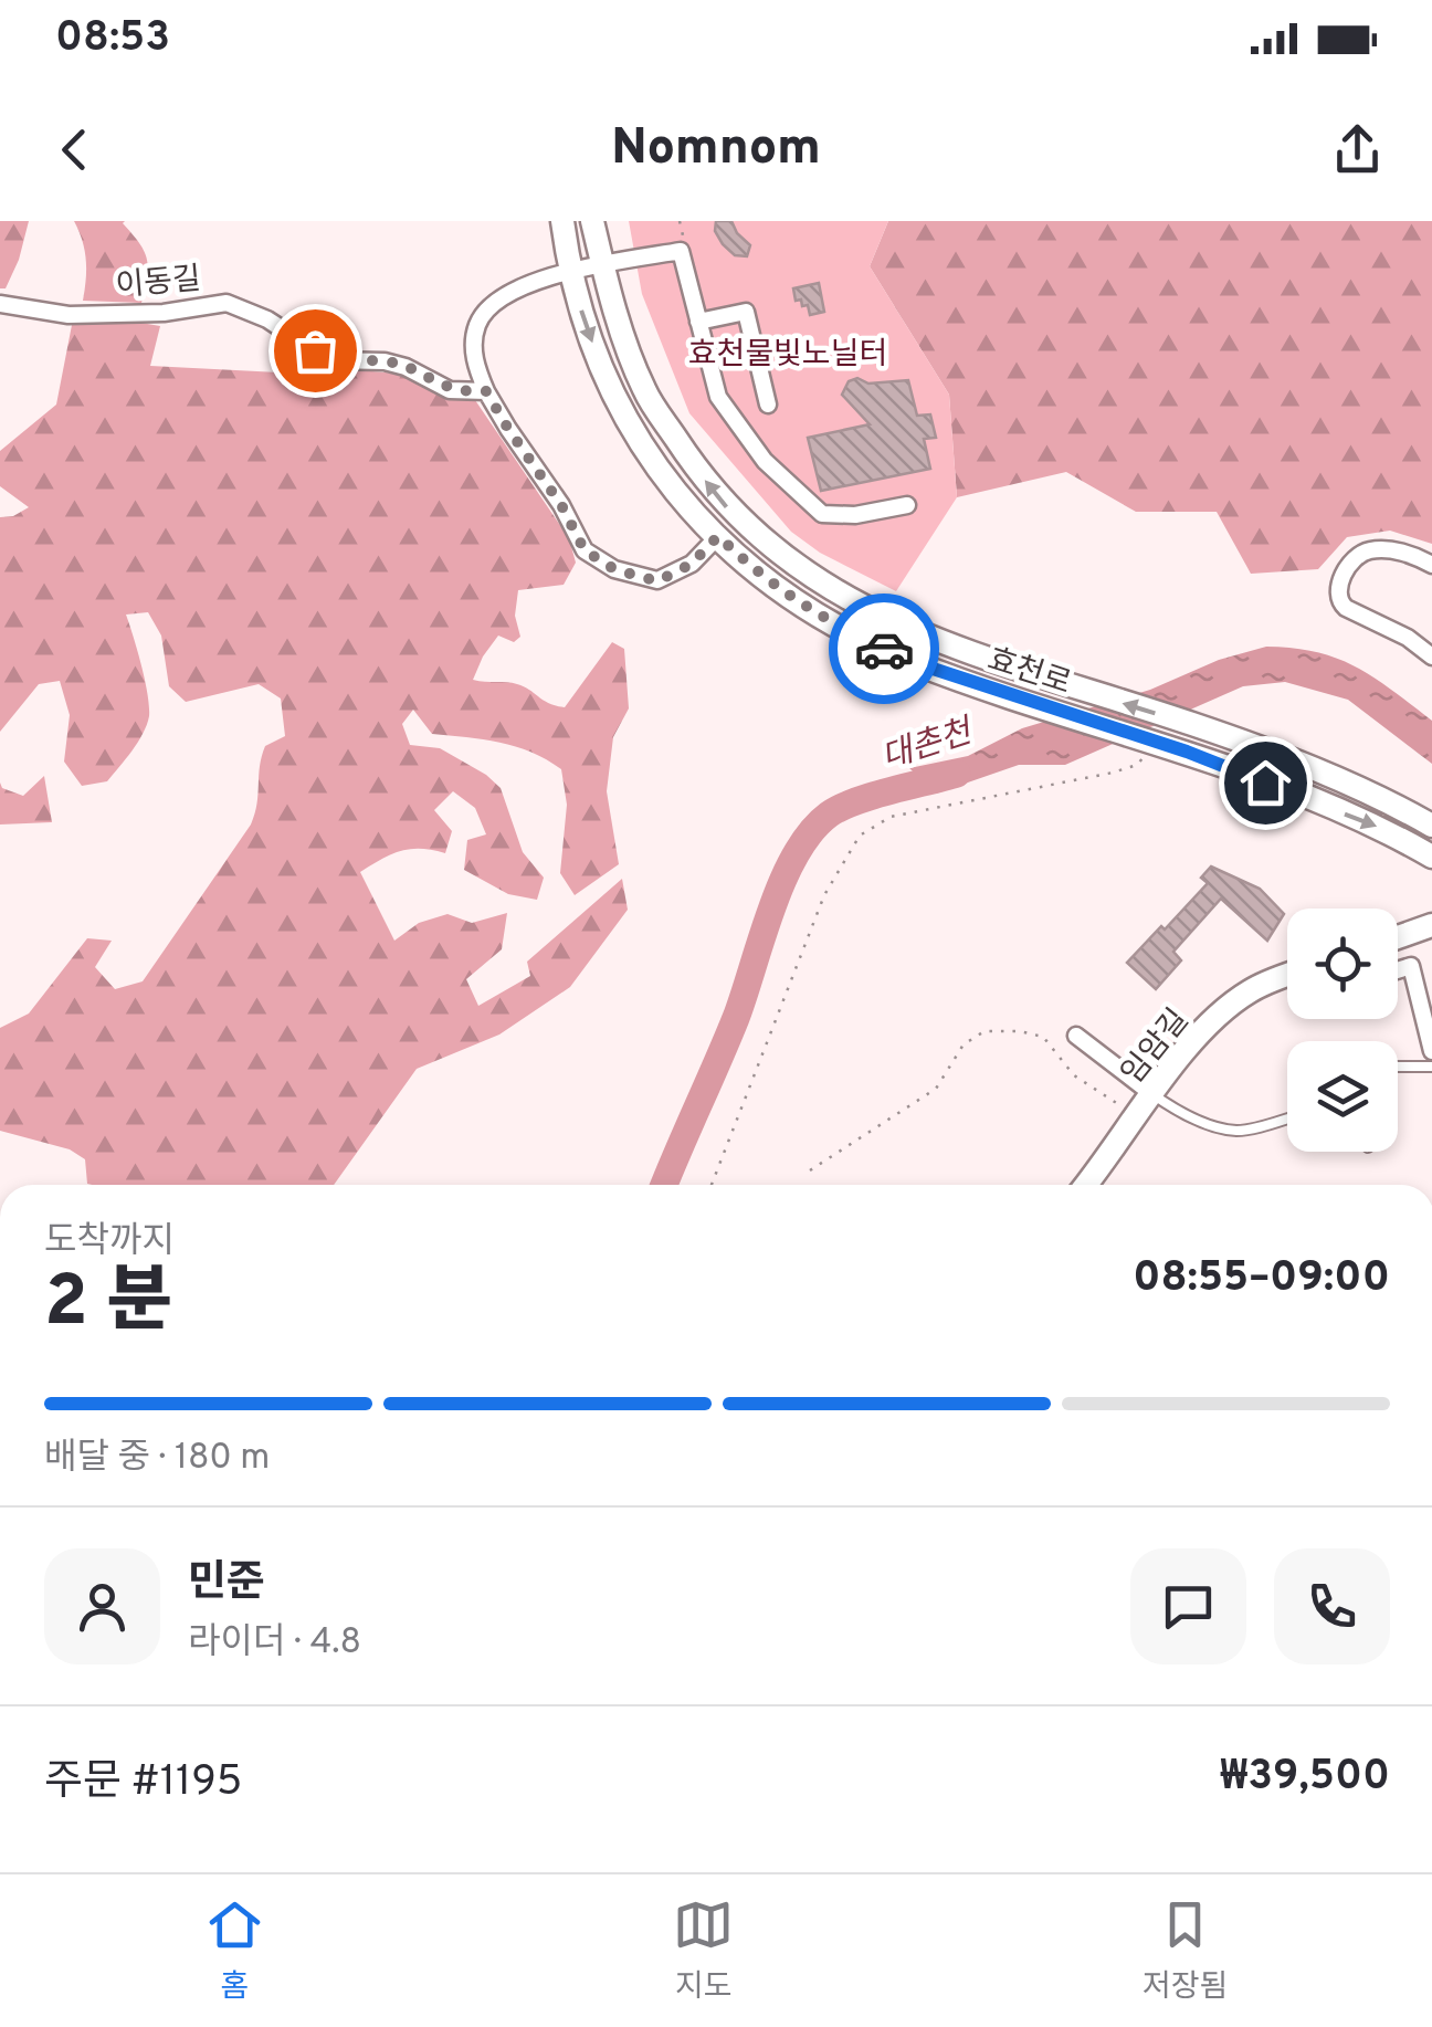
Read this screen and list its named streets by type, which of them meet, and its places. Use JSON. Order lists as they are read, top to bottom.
{
  "streets": {
    "main road": ["효천로", "임암길"],
    "street": ["이동길"]
  },
  "water": ["대촌천"],
  "parks": ["효천물빛노닐터"],
  "page": {
    "status": "08:53",
    "header": "Nomnom",
    "heading": ["2 분", "도착까지", "08:55–09:00"],
    "panel": [
      "민준",
      "라이더 · 4.8",
      "주문 #1195",
      "₩39,500"
    ],
    "bar": "배달 중 · 180 m",
    "tabs": ["홈", "지도", "저장됨"]
  }
}
